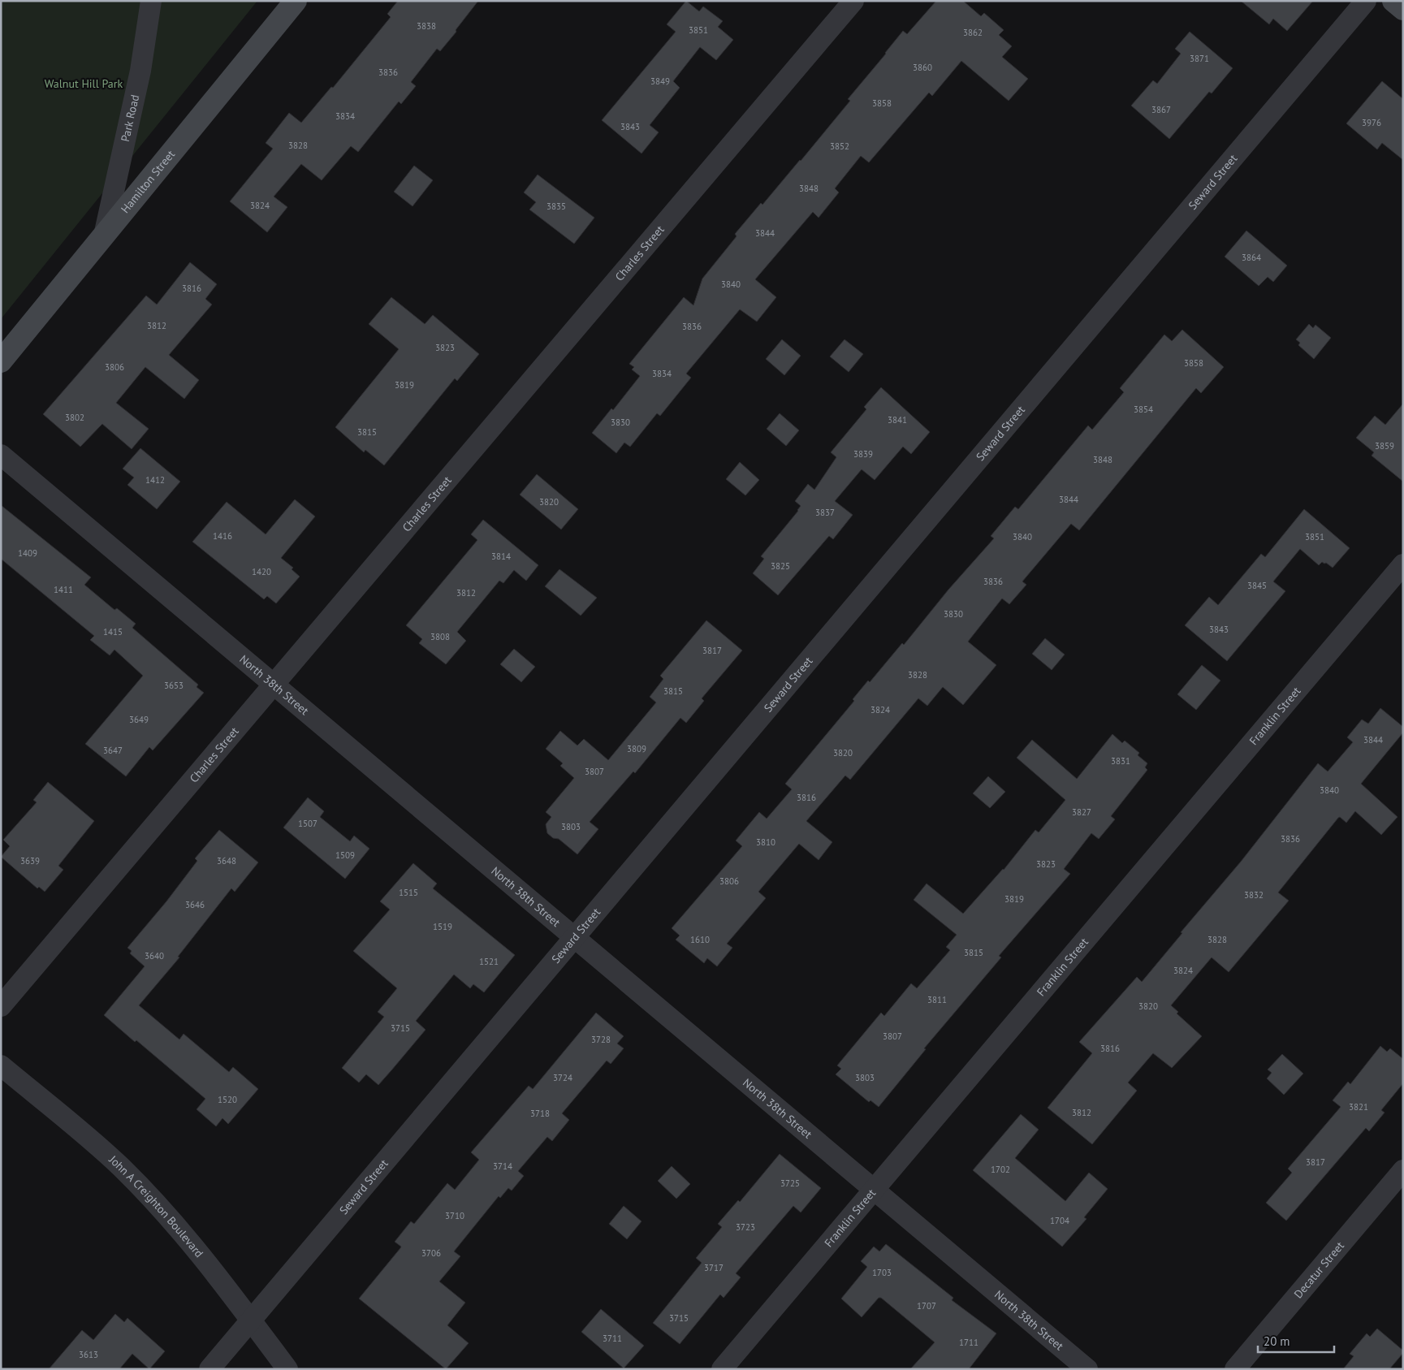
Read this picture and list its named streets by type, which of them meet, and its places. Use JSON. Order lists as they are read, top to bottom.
{
  "streets": {
    "main road": ["Hamilton Street"],
    "street": [
      "Park Road",
      "Seward Street",
      "Charles Street",
      "North 38th Street",
      "Franklin Street",
      "John A Creighton Boulevard",
      "Decatur Street"
    ]
  },
  "crossings": [
    ["Park Road", "Hamilton Street"],
    ["Seward Street", "North 38th Street"],
    ["Seward Street", "John A Creighton Boulevard"],
    ["Charles Street", "North 38th Street"],
    ["North 38th Street", "Franklin Street"]
  ],
  "parks": ["Walnut Hill Park"],
  "house_numbers": [
    "3838",
    "3851",
    "3862",
    "3871",
    "3860",
    "3836",
    "3849",
    "3858",
    "3867",
    "3834",
    "3976",
    "3843",
    "3828",
    "3852",
    "3848",
    "3824",
    "3835",
    "3844",
    "3864",
    "3840",
    "3816",
    "3812",
    "3836",
    "3823",
    "3858",
    "3806",
    "3834",
    "3819",
    "3854",
    "3802",
    "3841",
    "3830",
    "3815",
    "3859",
    "3839",
    "3848",
    "1412",
    "3844",
    "3820",
    "3837",
    "1416",
    "3840",
    "3851",
    "1409",
    "3814",
    "3825",
    "1420",
    "3836",
    "3845",
    "1411",
    "3812",
    "3830",
    "3843",
    "1415",
    "3808",
    "3817",
    "3828",
    "3653",
    "3815",
    "3824",
    "3649",
    "3844",
    "3809",
    "3647",
    "3820",
    "3831",
    "3807",
    "3840",
    "3816",
    "3827",
    "1507",
    "3803",
    "3836",
    "3810",
    "1509",
    "3639",
    "3648",
    "3823",
    "3806",
    "1515",
    "3832",
    "3819",
    "3646",
    "1519",
    "1610",
    "3828",
    "3815",
    "3640",
    "1521",
    "3824",
    "3811",
    "3820",
    "3715",
    "3807",
    "3728",
    "3816",
    "3724",
    "3803",
    "1520",
    "3821",
    "3812",
    "3718",
    "3817",
    "3714",
    "1702",
    "3725",
    "3710",
    "1704",
    "3723",
    "3706",
    "3717",
    "1703",
    "1707",
    "3715",
    "3711",
    "1711",
    "3613"
  ],
  "scale_bar": "20 m"
}
